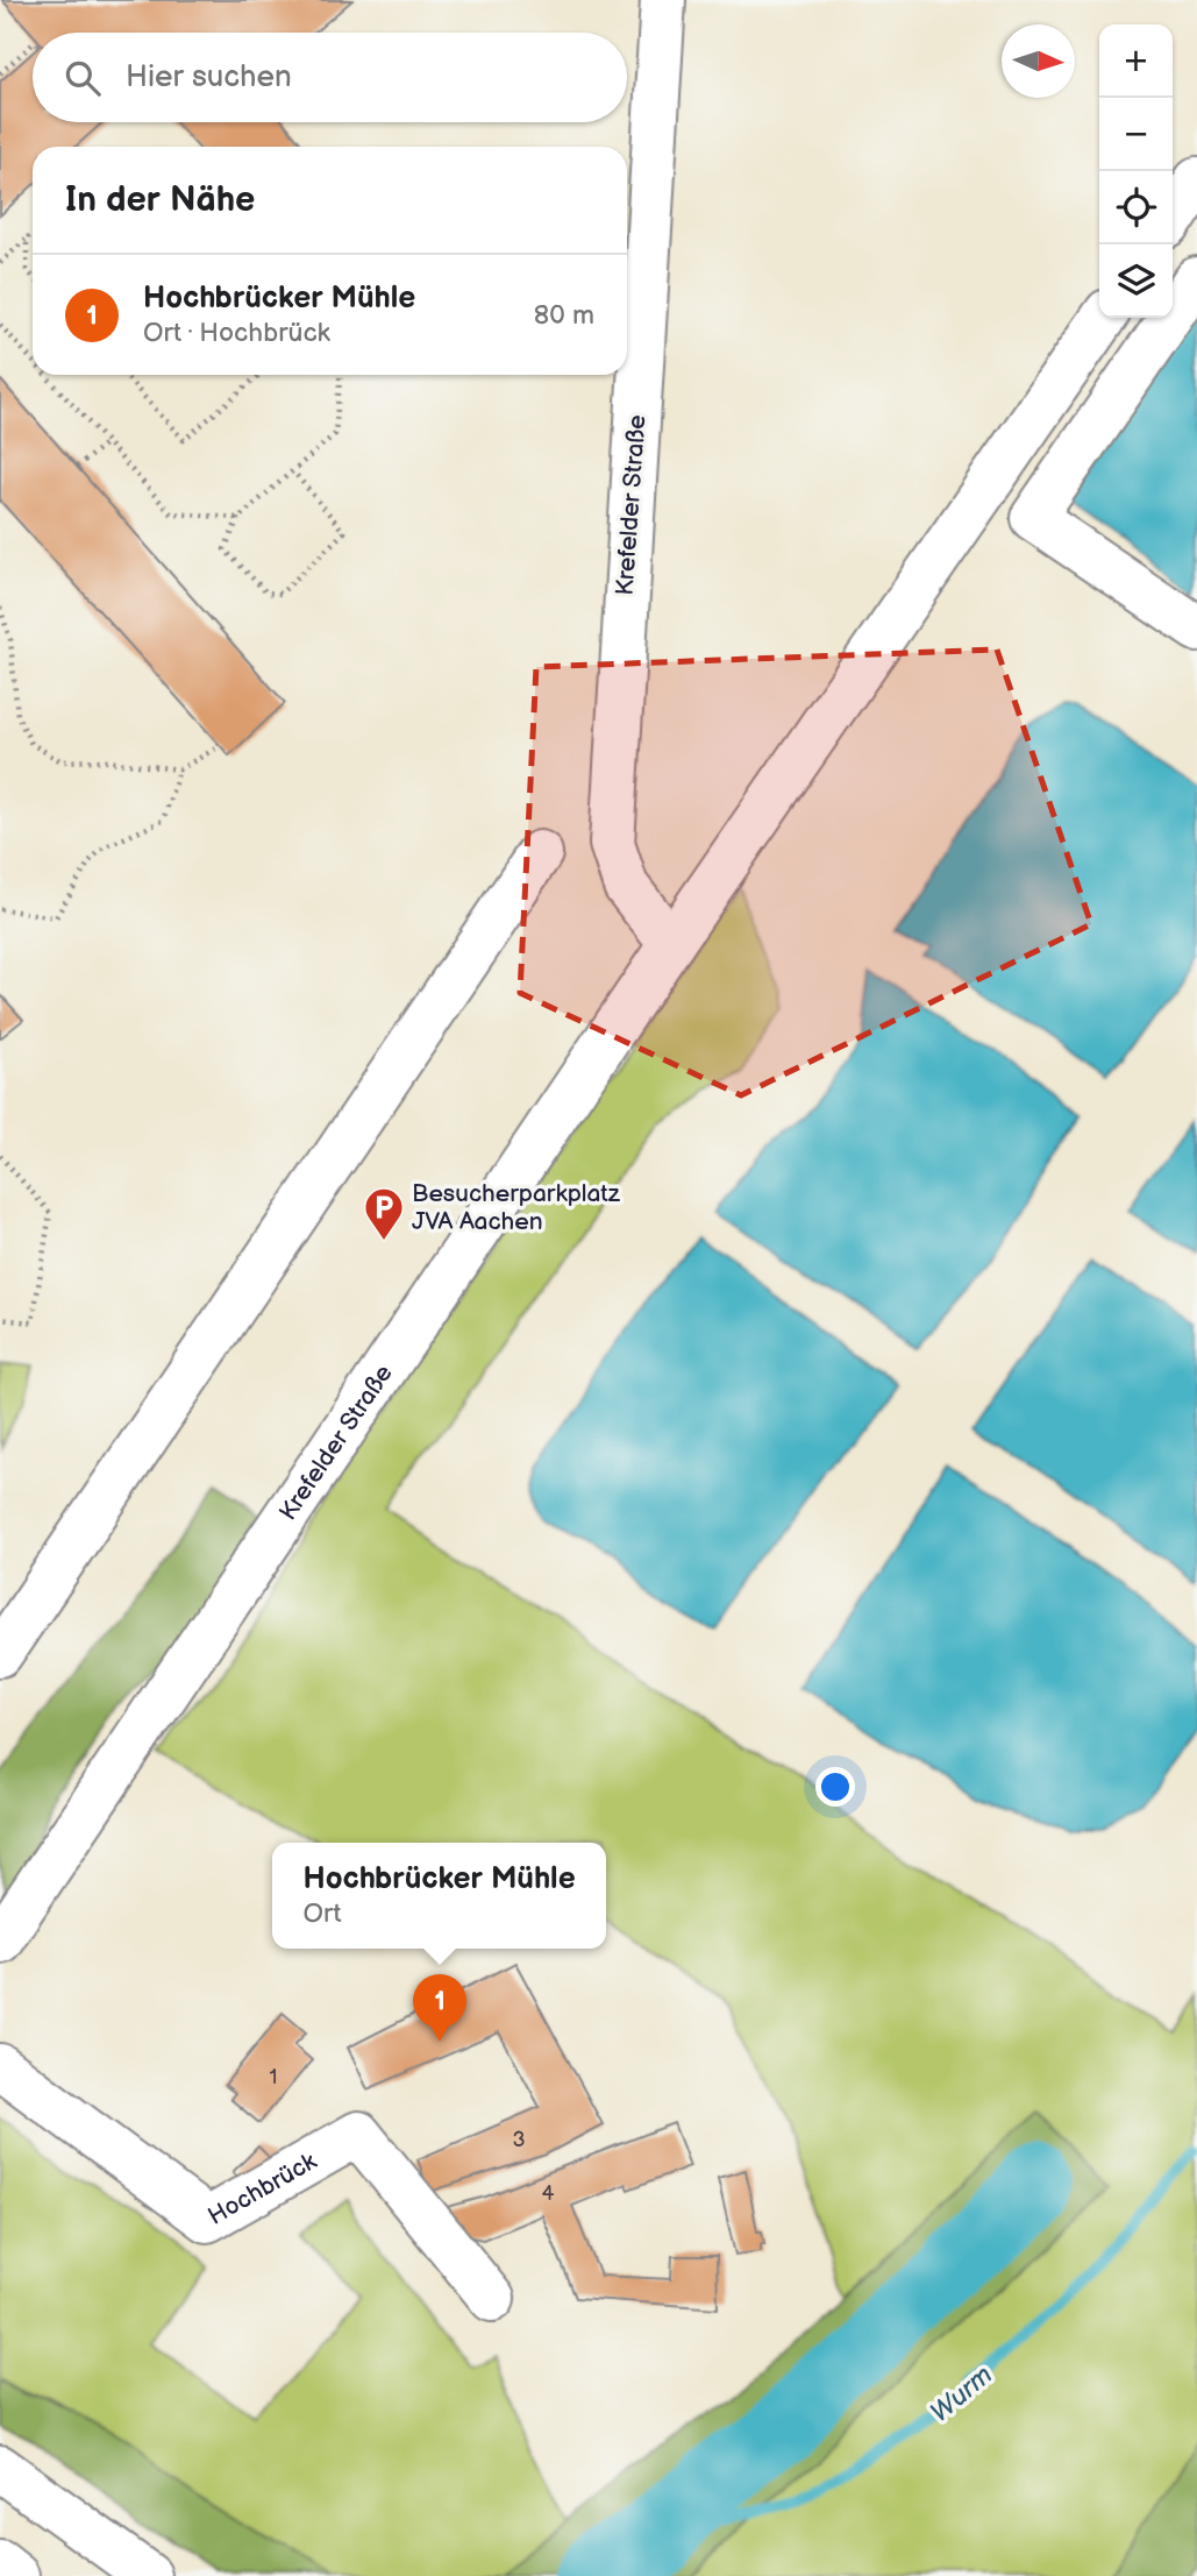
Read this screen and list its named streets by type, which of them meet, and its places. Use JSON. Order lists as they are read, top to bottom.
{
  "streets": {
    "street": ["Krefelder Straße", "Hochbrück"]
  },
  "water": ["Wurm"],
  "places": {
    "parking": ["Besucherparkplatz JVA Aachen"]
  },
  "house_numbers": ["1", "3", "4"],
  "north": "right",
  "page": {
    "map_buttons": ["+", "−"],
    "search": "Hier suchen",
    "heading": "In der Nähe",
    "list": [
      {
        "mark": "1",
        "name": "Hochbrücker Mühle",
        "note": "Ort · Hochbrück",
        "value": "80 m"
      }
    ],
    "popup": ["Hochbrücker Mühle", "Ort"],
    "pins": "1"
  }
}
